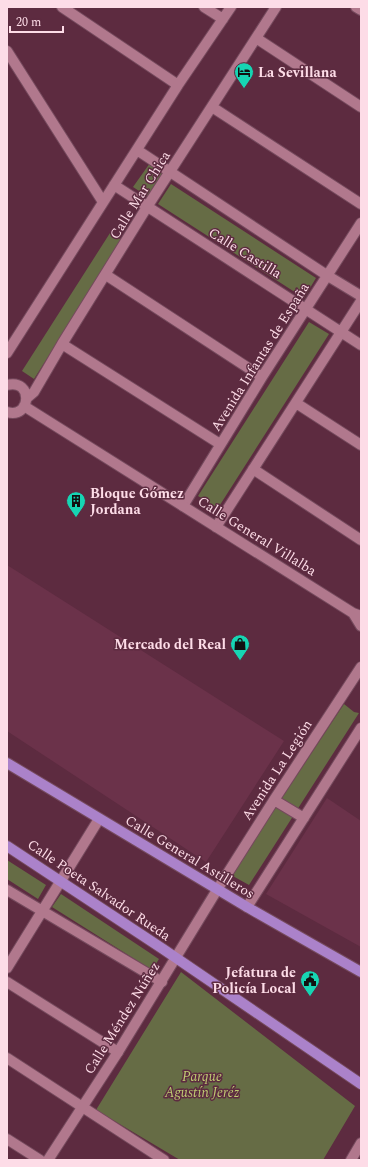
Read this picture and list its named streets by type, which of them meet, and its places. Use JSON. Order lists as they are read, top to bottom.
{
  "streets": {
    "main road": ["Calle General Astilleros", "Calle Poeta Salvador Rueda"],
    "street": [
      "Calle Mar Chica",
      "Calle Castilla",
      "Avenida Infantas de España",
      "Calle General Villalba",
      "Avenida La Legión",
      "Calle Méndez Núñez"
    ]
  },
  "crossings": [
    ["Calle Mar Chica", "Calle Castilla"],
    ["Calle Mar Chica", "Calle General Villalba"],
    ["Calle Castilla", "Avenida Infantas de España"],
    ["Avenida Infantas de España", "Calle General Villalba"],
    ["Avenida La Legión", "Calle General Astilleros"],
    ["Avenida La Legión", "Calle Méndez Núñez"],
    ["Calle General Astilleros", "Calle Méndez Núñez"],
    ["Calle Poeta Salvador Rueda", "Calle Méndez Núñez"]
  ],
  "parks": ["Parque Agustín Jeréz"],
  "places": {
    "hotel": ["La Sevillana"],
    "building": ["Bloque Gómez Jordana"],
    "shop": ["Mercado del Real"],
    "public building": ["Jefatura de Policía Local"]
  },
  "scale_bar": "20 m"
}
